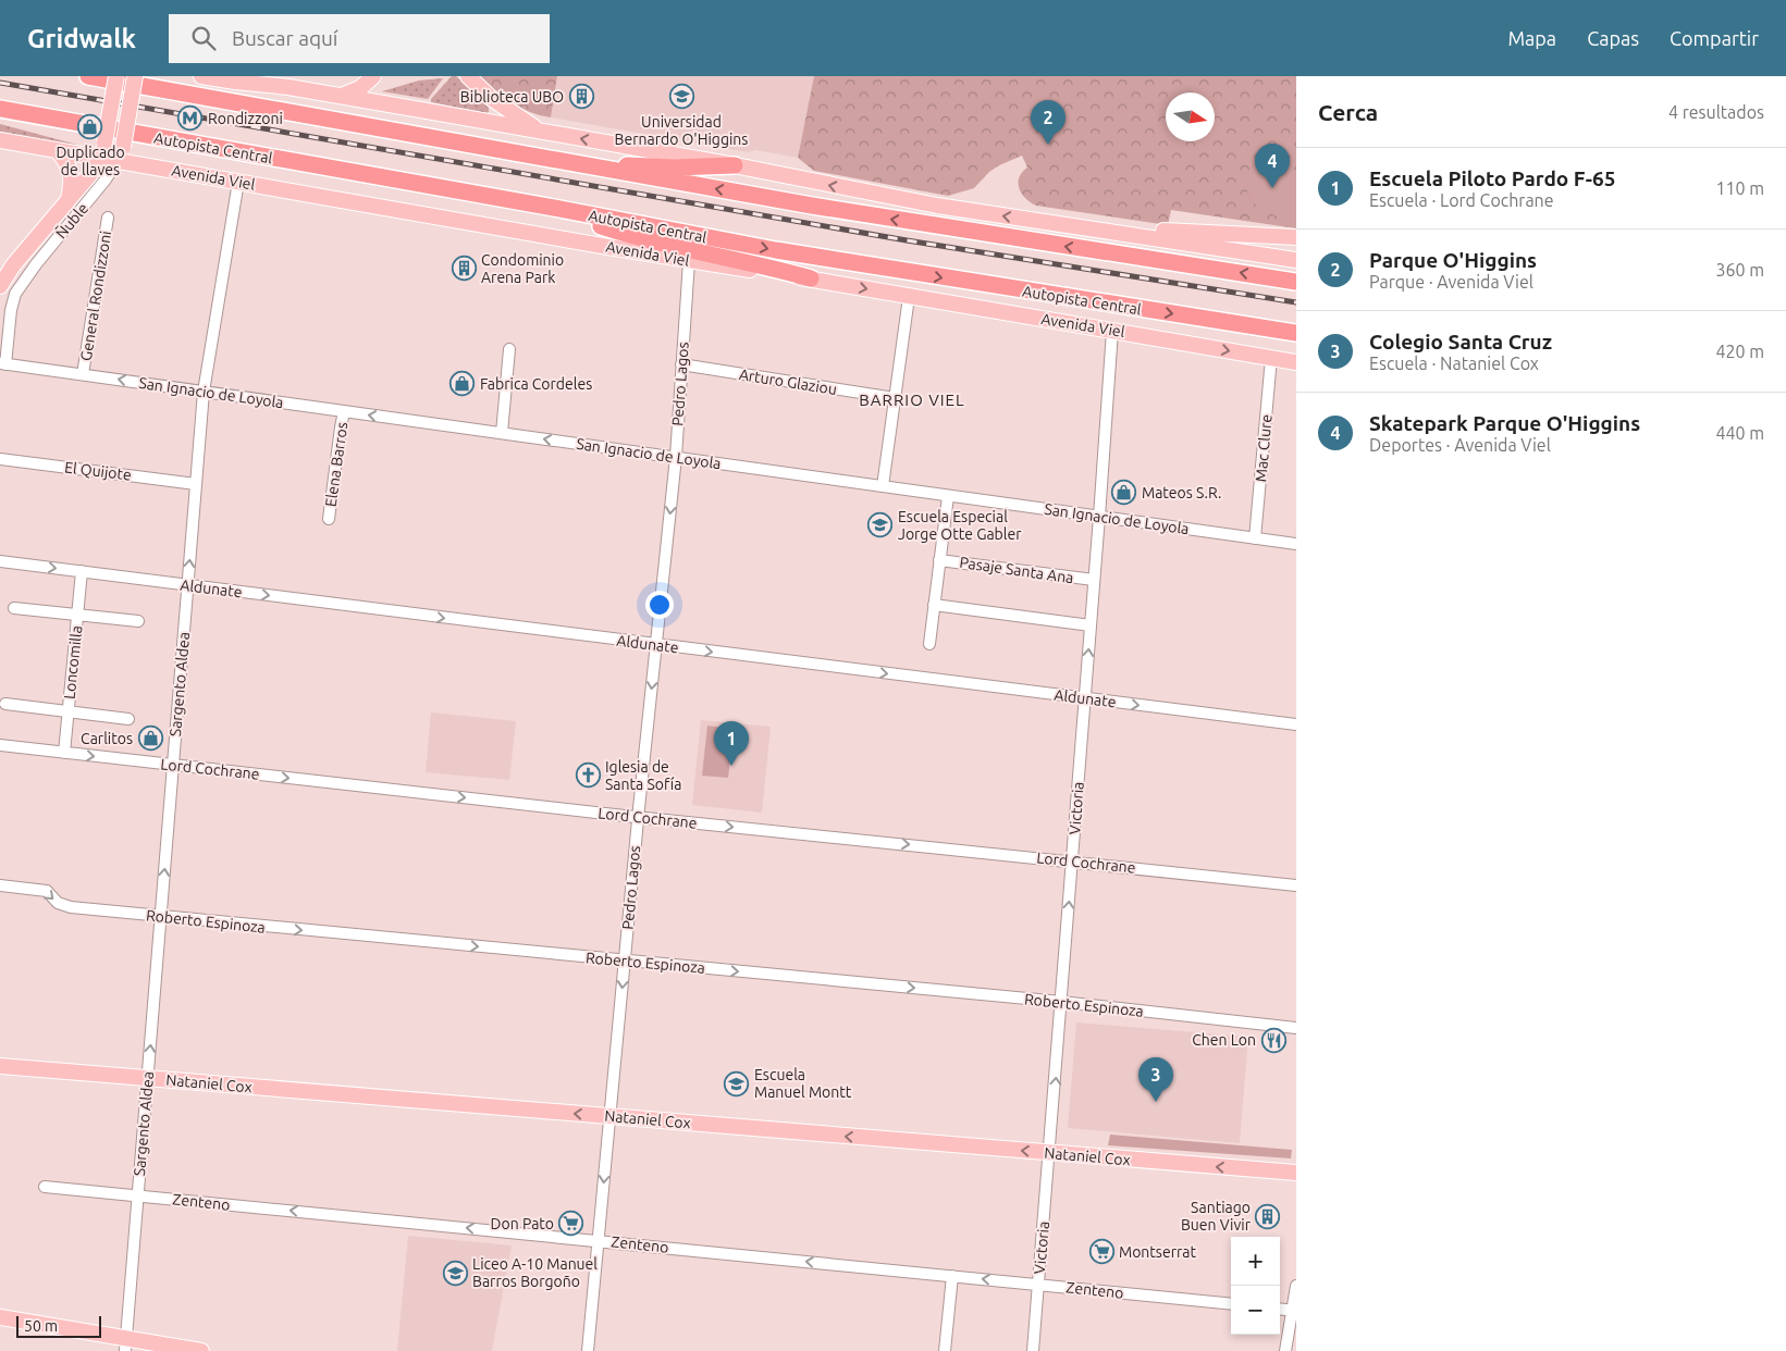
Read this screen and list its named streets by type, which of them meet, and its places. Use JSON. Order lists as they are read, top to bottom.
{
  "streets": {
    "highway": ["Autopista Central"],
    "main road": ["Avenida Viel", "Ñuble", "Nataniel Cox"],
    "street": [
      "General Rondizzoni",
      "Arturo Glaziou",
      "Pedro Lagos",
      "San Ignacio de Loyola",
      "Mac Clure",
      "Elena Barros",
      "El Quijote",
      "Pasaje Santa Ana",
      "Aldunate",
      "Loncomilla",
      "Sargento Aldea",
      "Lord Cochrane",
      "Victoria",
      "Roberto Espinoza",
      "Zenteno"
    ]
  },
  "crossings": [
    ["Avenida Viel", "Ñuble"],
    ["Avenida Viel", "Pedro Lagos"],
    ["Avenida Viel", "Mac Clure"],
    ["Avenida Viel", "Sargento Aldea"],
    ["Avenida Viel", "Victoria"],
    ["Ñuble", "San Ignacio de Loyola"],
    ["General Rondizzoni", "San Ignacio de Loyola"],
    ["Arturo Glaziou", "Pedro Lagos"],
    ["Pedro Lagos", "San Ignacio de Loyola"],
    ["Pedro Lagos", "Aldunate"],
    ["Pedro Lagos", "Lord Cochrane"],
    ["Pedro Lagos", "Roberto Espinoza"],
    ["Pedro Lagos", "Nataniel Cox"],
    ["Pedro Lagos", "Zenteno"],
    ["San Ignacio de Loyola", "Mac Clure"],
    ["San Ignacio de Loyola", "Elena Barros"],
    ["San Ignacio de Loyola", "Sargento Aldea"],
    ["San Ignacio de Loyola", "Victoria"],
    ["El Quijote", "Sargento Aldea"],
    ["Pasaje Santa Ana", "Victoria"],
    ["Aldunate", "Loncomilla"],
    ["Aldunate", "Sargento Aldea"],
    ["Aldunate", "Victoria"],
    ["Loncomilla", "Lord Cochrane"],
    ["Sargento Aldea", "Lord Cochrane"],
    ["Sargento Aldea", "Roberto Espinoza"],
    ["Sargento Aldea", "Nataniel Cox"],
    ["Sargento Aldea", "Zenteno"],
    ["Lord Cochrane", "Victoria"],
    ["Victoria", "Roberto Espinoza"],
    ["Victoria", "Nataniel Cox"],
    ["Victoria", "Zenteno"]
  ],
  "one_way": [
    "Pedro Lagos",
    "Aldunate",
    "Sargento Aldea",
    "Lord Cochrane",
    "Victoria",
    "Roberto Espinoza",
    "Nataniel Cox",
    "Zenteno"
  ],
  "districts": ["BARRIO VIEL"],
  "places": {
    "building": ["Biblioteca UBO", "Condominio Arena Park", "Santiago Buen Vivir"],
    "school or university": [
      "Universidad Bernardo O'Higgins",
      "Escuela Especial Jorge Otte Gabler",
      "Escuela Manuel Montt",
      "Liceo A-10 Manuel Barros Borgoño"
    ],
    "metro station": ["Rondizzoni"],
    "shop": [
      "Duplicado de llaves",
      "Fabrica Cordeles",
      "Mateos S.R.",
      "Carlitos"
    ],
    "church": ["Iglesia de Santa Sofía"],
    "restaurant": ["Chen Lon"],
    "supermarket": ["Don Pato", "Montserrat"]
  },
  "scale_bar": "50 m",
  "north": "right",
  "page": {
    "header": "Gridwalk",
    "search": "Buscar aquí",
    "nav": ["Mapa", "Capas", "Compartir"],
    "heading": ["Cerca", "4 resultados"],
    "pins": [
      "2",
      "4",
      "1",
      "3"
    ],
    "list": [
      {
        "mark": "1",
        "name": "Escuela Piloto Pardo F-65",
        "note": "Escuela · Lord Cochrane",
        "value": "110 m"
      },
      {
        "mark": "2",
        "name": "Parque O'Higgins",
        "note": "Parque · Avenida Viel",
        "value": "360 m"
      },
      {
        "mark": "3",
        "name": "Colegio Santa Cruz",
        "note": "Escuela · Nataniel Cox",
        "value": "420 m"
      },
      {
        "mark": "4",
        "name": "Skatepark Parque O'Higgins",
        "note": "Deportes · Avenida Viel",
        "value": "440 m"
      }
    ],
    "map_buttons": ["+", "−"],
    "scale": "50 m"
  }
}
